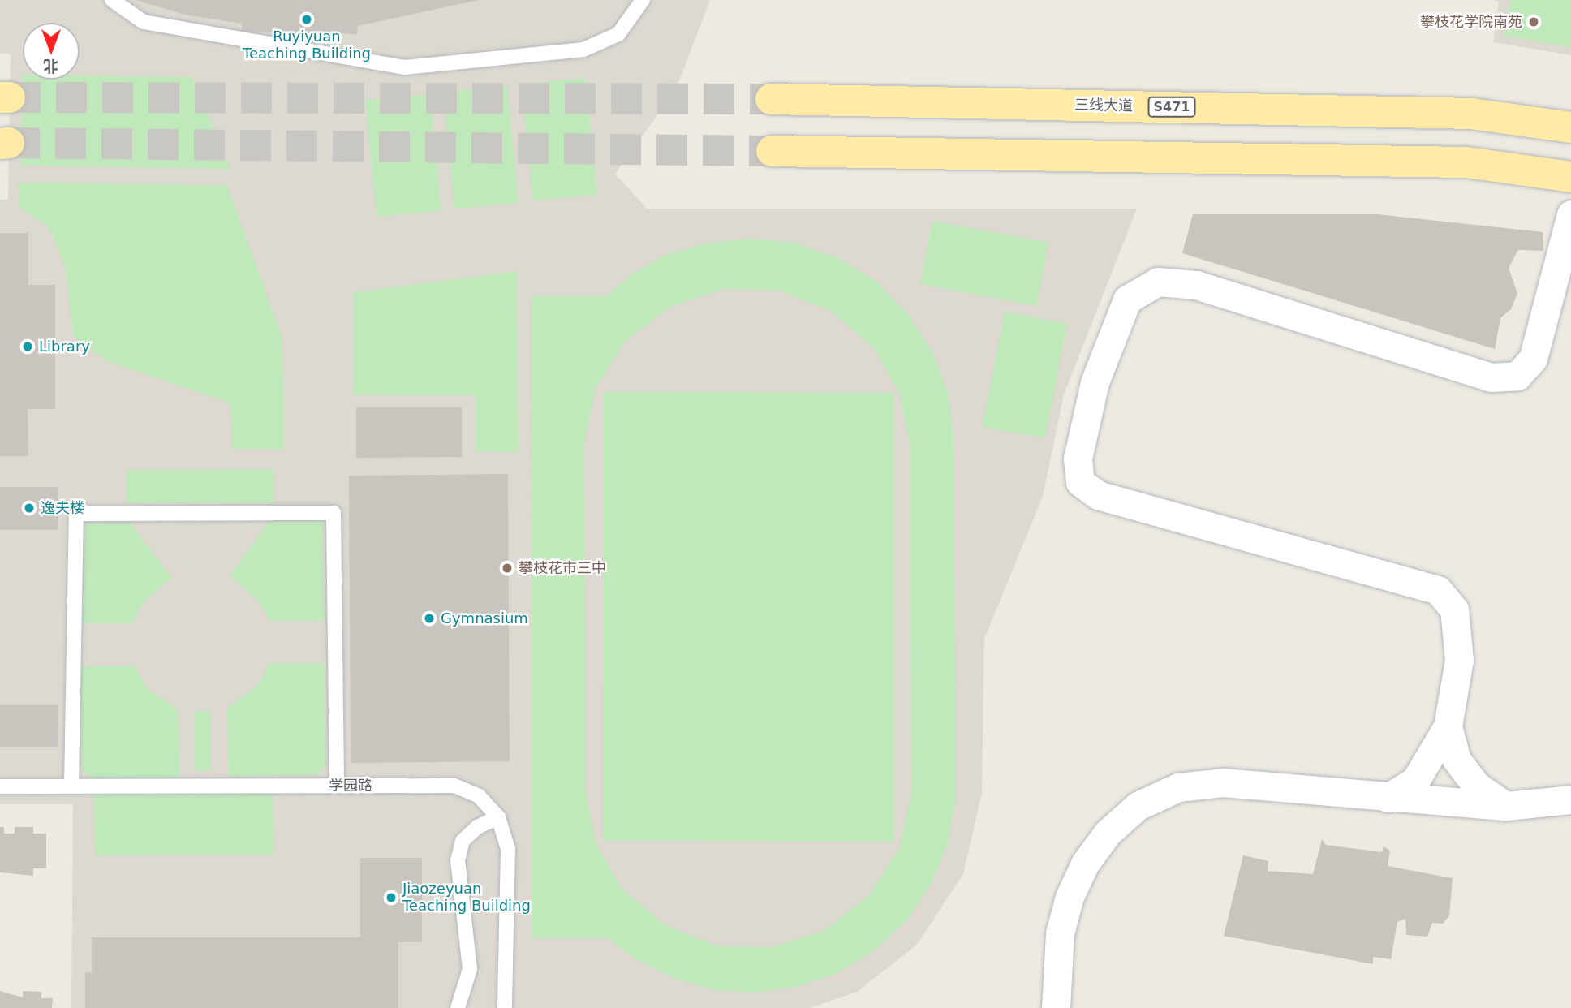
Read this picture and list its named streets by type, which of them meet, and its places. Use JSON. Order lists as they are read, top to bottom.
{
  "streets": {
    "main road": ["三线大道", "S471"],
    "lane": ["学园路"]
  },
  "places": [
    "Ruyiyuan Teaching Building",
    "攀枝花学院南苑",
    "Library",
    "逸夫楼",
    "攀枝花市三中",
    "Gymnasium",
    "Jiaozeyuan Teaching Building"
  ],
  "north": "bottom"
}
